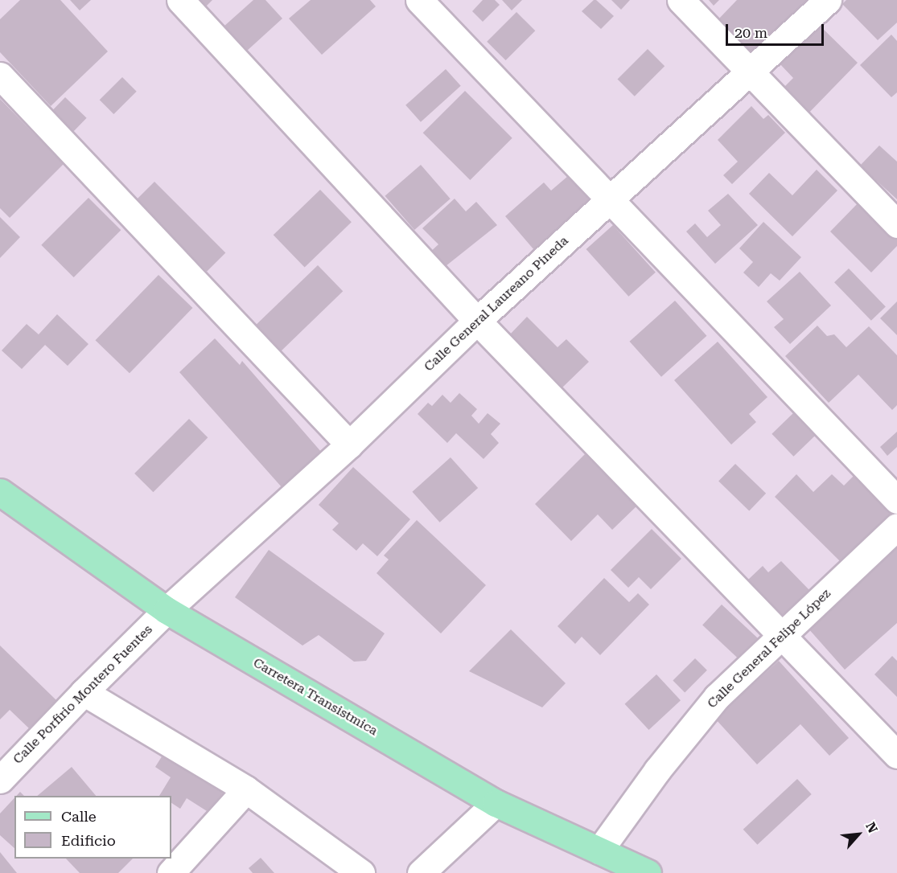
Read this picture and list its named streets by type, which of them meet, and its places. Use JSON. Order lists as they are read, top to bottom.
{
  "streets": {
    "main road": ["Carretera Transistmica"],
    "street": ["Calle General Laureano Pineda", "Calle General Felipe López", "Calle Porfirio Montero Fuentes"]
  },
  "crossings": [
    ["Calle General Laureano Pineda", "Calle Porfirio Montero Fuentes"],
    ["Calle General Laureano Pineda", "Carretera Transistmica"],
    ["Calle General Felipe López", "Carretera Transistmica"],
    ["Calle Porfirio Montero Fuentes", "Carretera Transistmica"]
  ],
  "legend": ["Calle", "Edificio"],
  "scale_bar": "20 m",
  "north": "top right"
}
